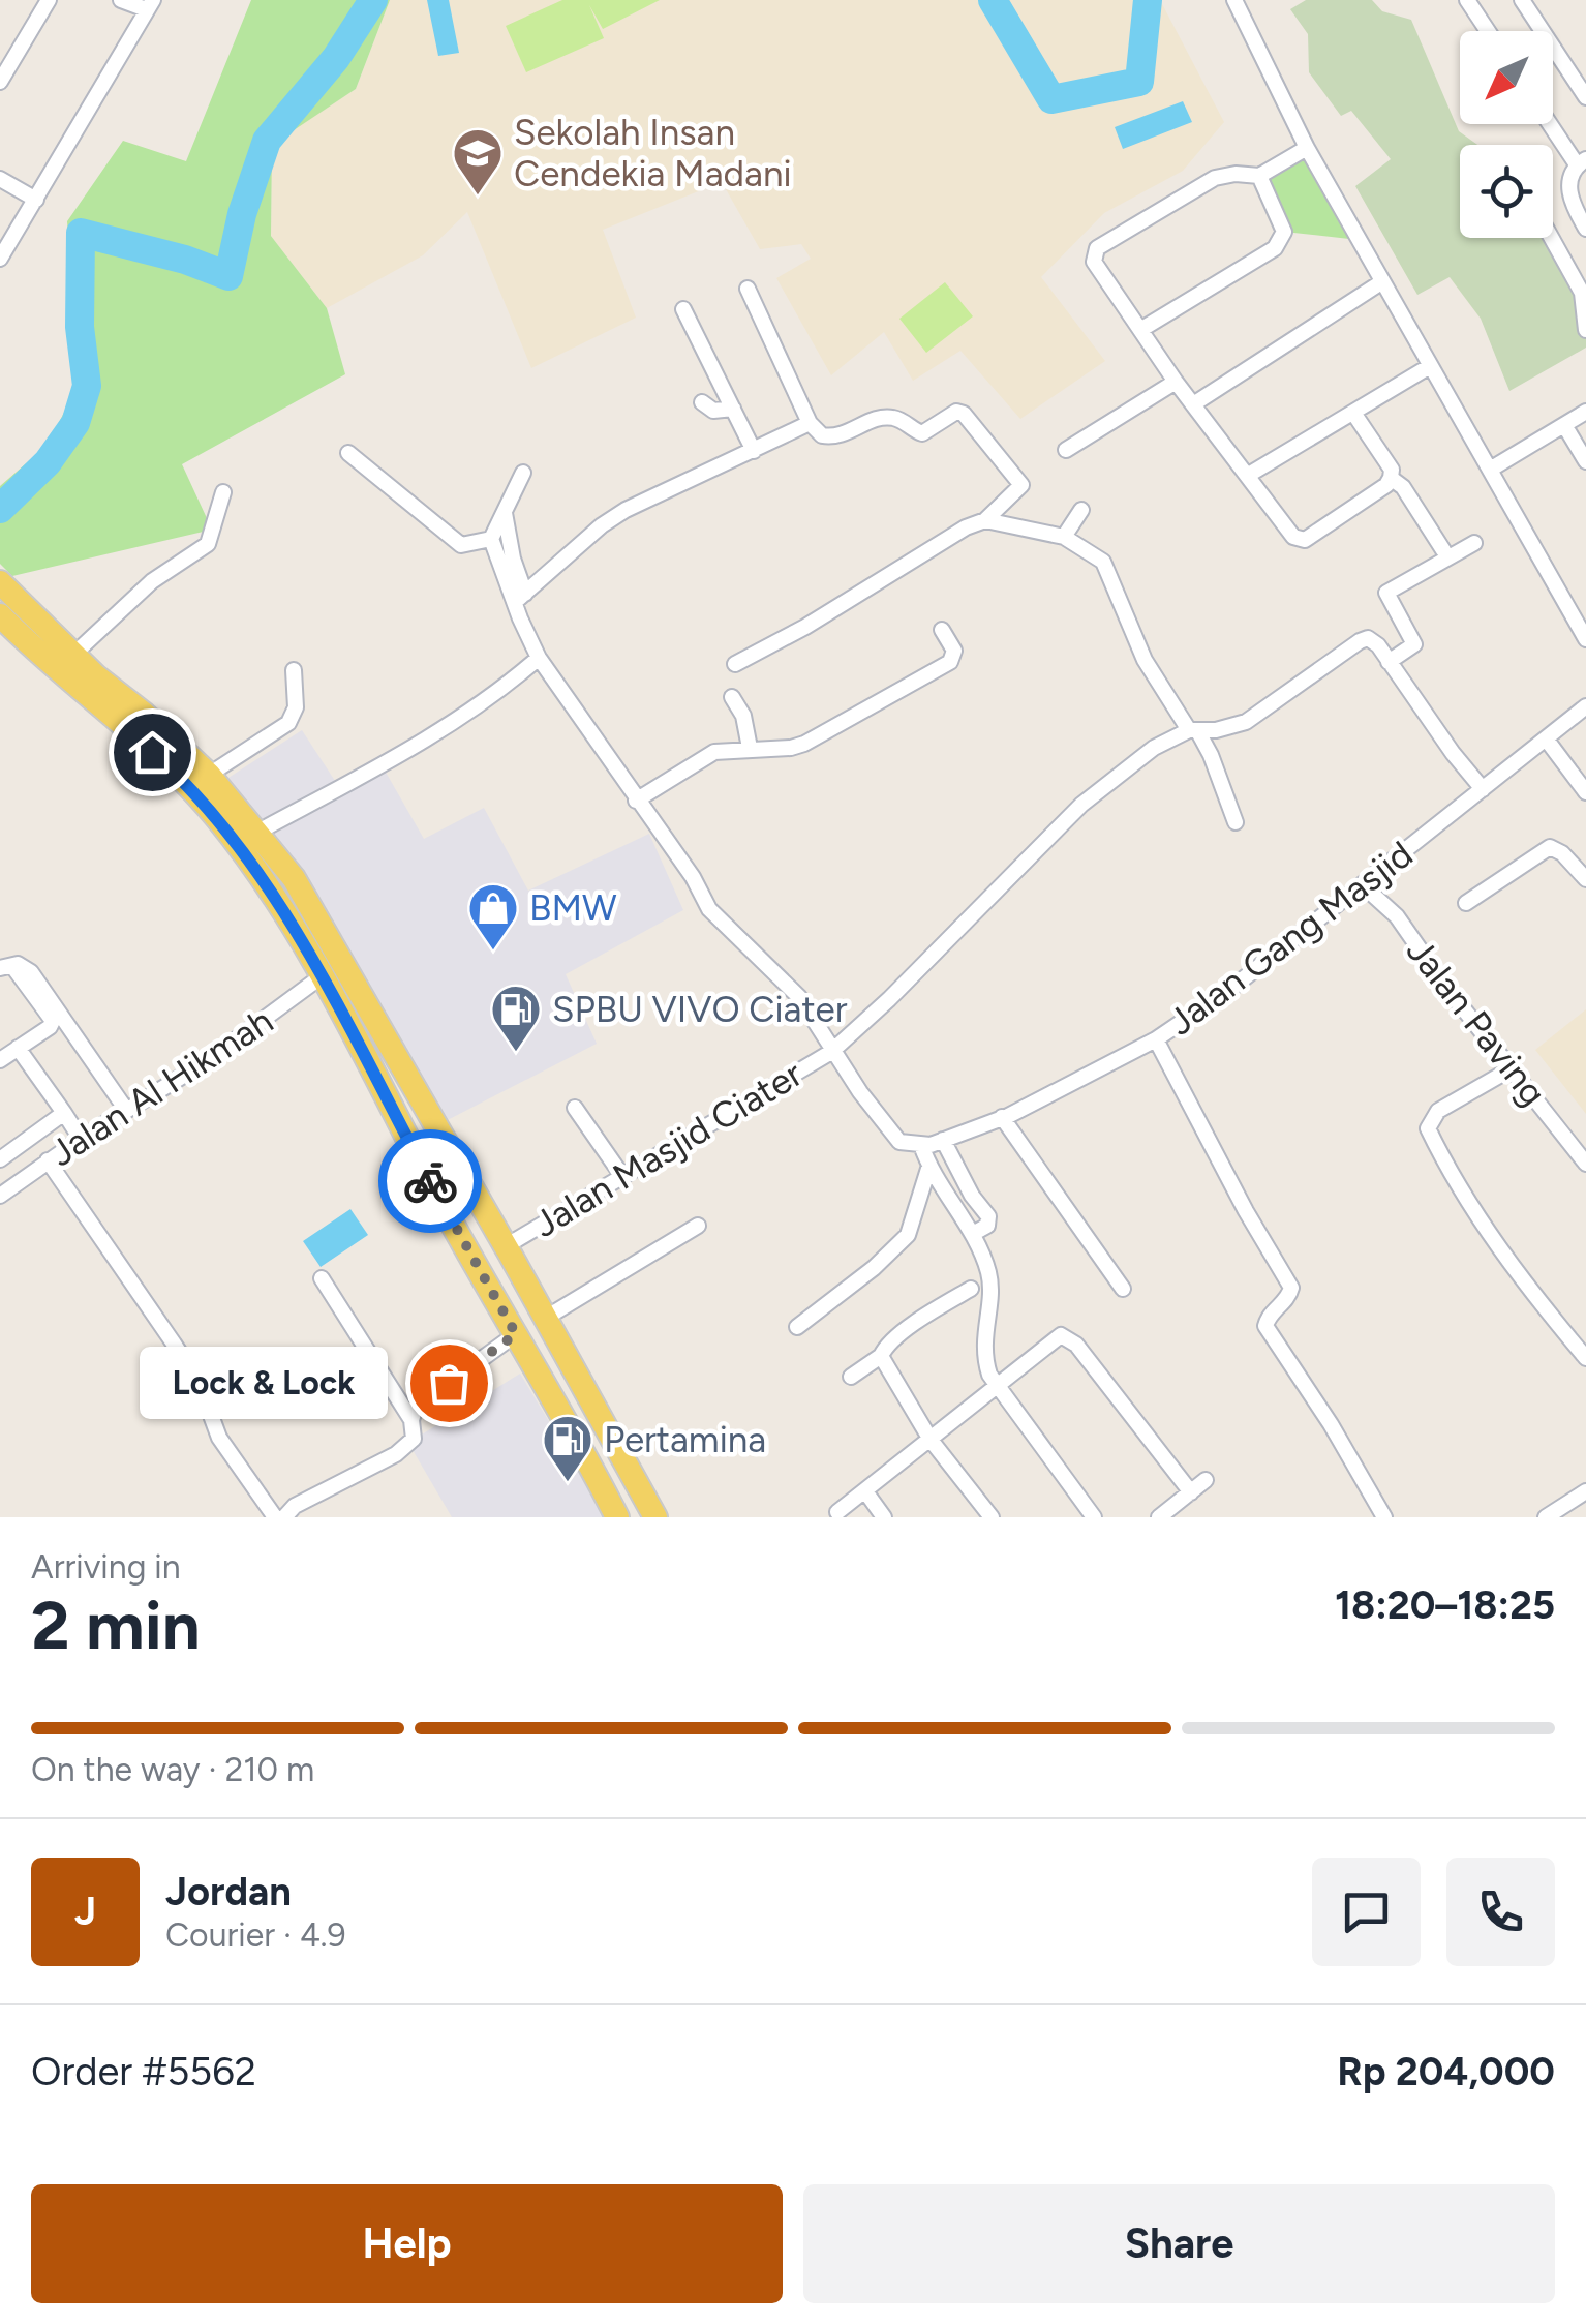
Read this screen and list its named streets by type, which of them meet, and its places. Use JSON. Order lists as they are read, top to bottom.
{
  "streets": {
    "street": [
      "Jalan Gang Masjid",
      "Jalan Paving",
      "Jalan Al Hikmah",
      "Jalan Masjid Ciater"
    ]
  },
  "crossings": [
    ["Jalan Gang Masjid", "Jalan Paving"]
  ],
  "places": {
    "school or university": ["Sekolah Insan Cendekia Madani"],
    "shop": ["BMW"],
    "fuel station": ["SPBU VIVO Ciater", "Pertamina"],
    "other": ["Lock & Lock"]
  },
  "north": "bottom left",
  "page": {
    "bubble": "Lock & Lock",
    "heading": ["2 min", "Arriving in", "18:20–18:25"],
    "panel": [
      "Jordan",
      "Courier · 4.9",
      "Order #5562",
      "Rp 204,000"
    ],
    "bar": "On the way · 210 m",
    "round": "J",
    "buttons": ["Help", "Share"]
  }
}
